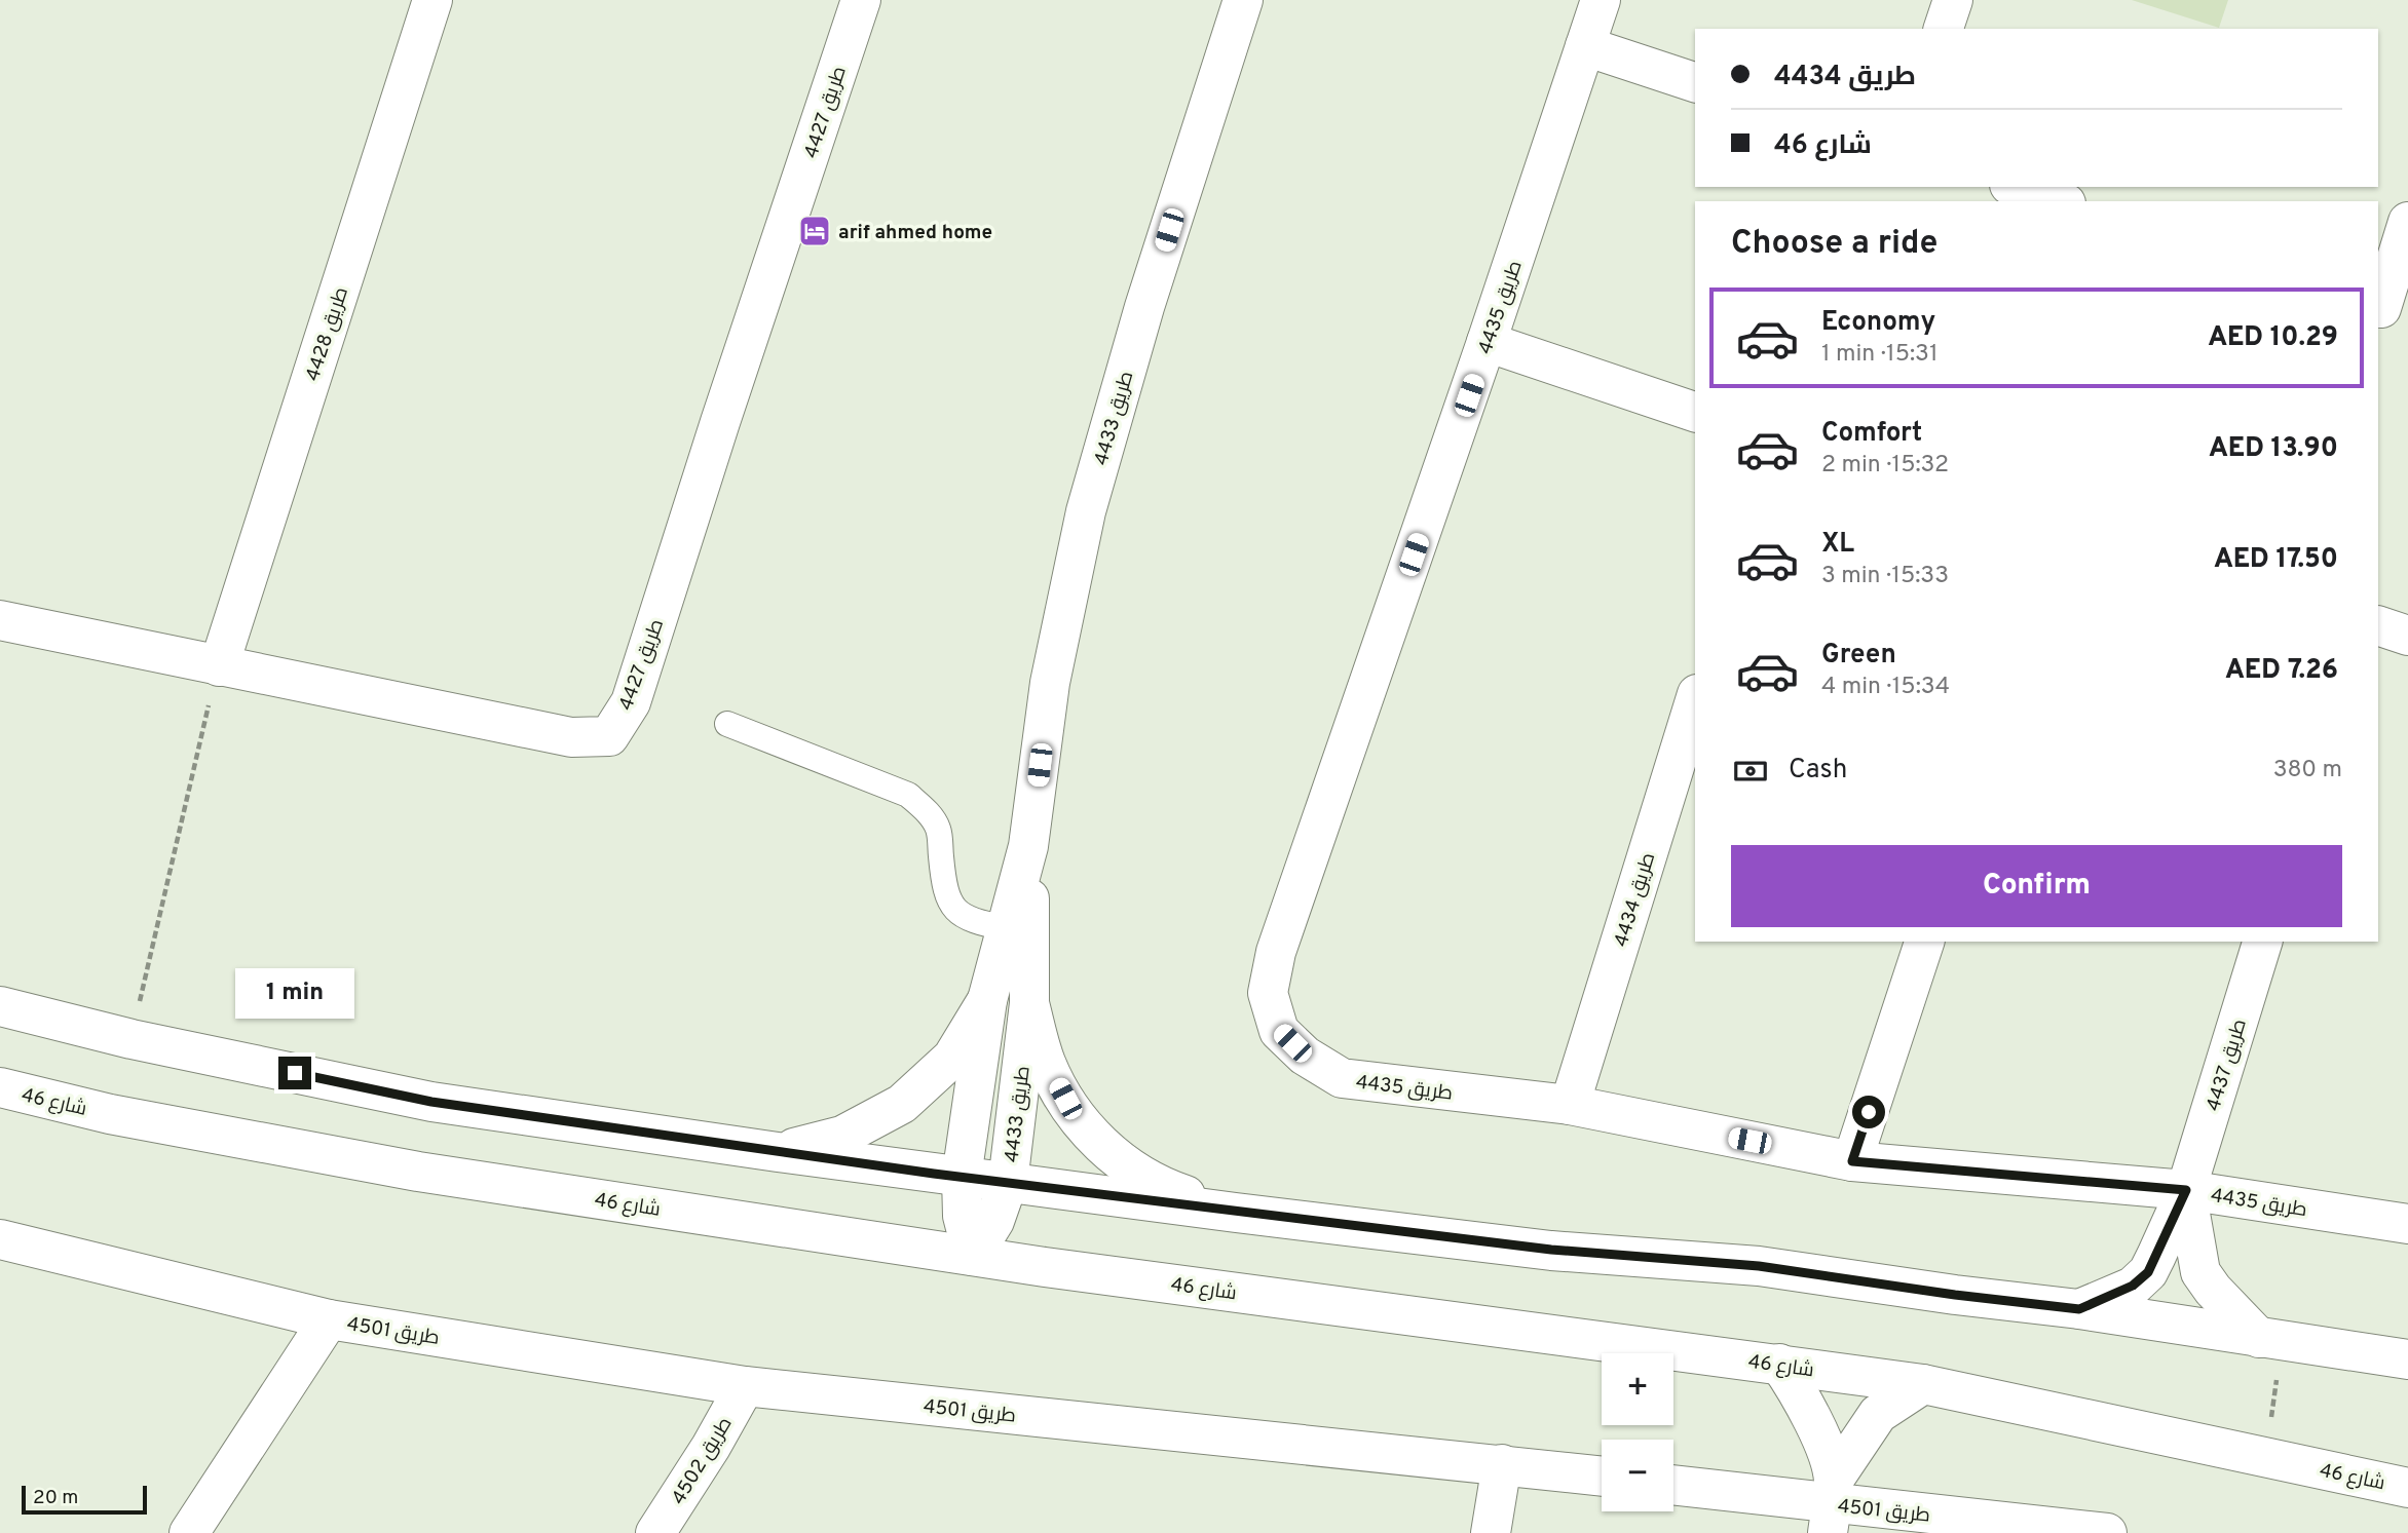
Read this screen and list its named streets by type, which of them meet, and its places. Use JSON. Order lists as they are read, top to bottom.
{
  "streets": {
    "street": [
      "طريق 4427",
      "طريق 4435",
      "طريق 4428",
      "طريق 4433",
      "طريق 4434",
      "طريق 4437",
      "شارع 46",
      "طريق 4501",
      "طريق 4502"
    ]
  },
  "crossings": [
    ["طريق 4427", "طريق 4428"],
    ["طريق 4435", "طريق 4434"],
    ["طريق 4435", "طريق 4437"],
    ["طريق 4433", "شارع 46"],
    ["طريق 4501", "طريق 4502"]
  ],
  "places": {
    "hotel": ["arif ahmed home"]
  },
  "scale_bar": "20 m",
  "page": {
    "banner": ["طريق 4434", "شارع 46"],
    "heading": "Choose a ride",
    "list": [
      {
        "name": "Economy",
        "note": "1 min · 15:31",
        "value": "AED 10.29"
      },
      {
        "name": "Comfort",
        "note": "2 min · 15:32",
        "value": "AED 13.90"
      },
      {
        "name": "XL",
        "note": "3 min · 15:33",
        "value": "AED 17.50"
      },
      {
        "name": "Green",
        "note": "4 min · 15:34",
        "value": "AED 7.26"
      }
    ],
    "pay": ["Cash", "380 m"],
    "buttons": "Confirm",
    "bubble": "1 min",
    "map_buttons": ["+", "−"],
    "scale": "20 m"
  }
}
